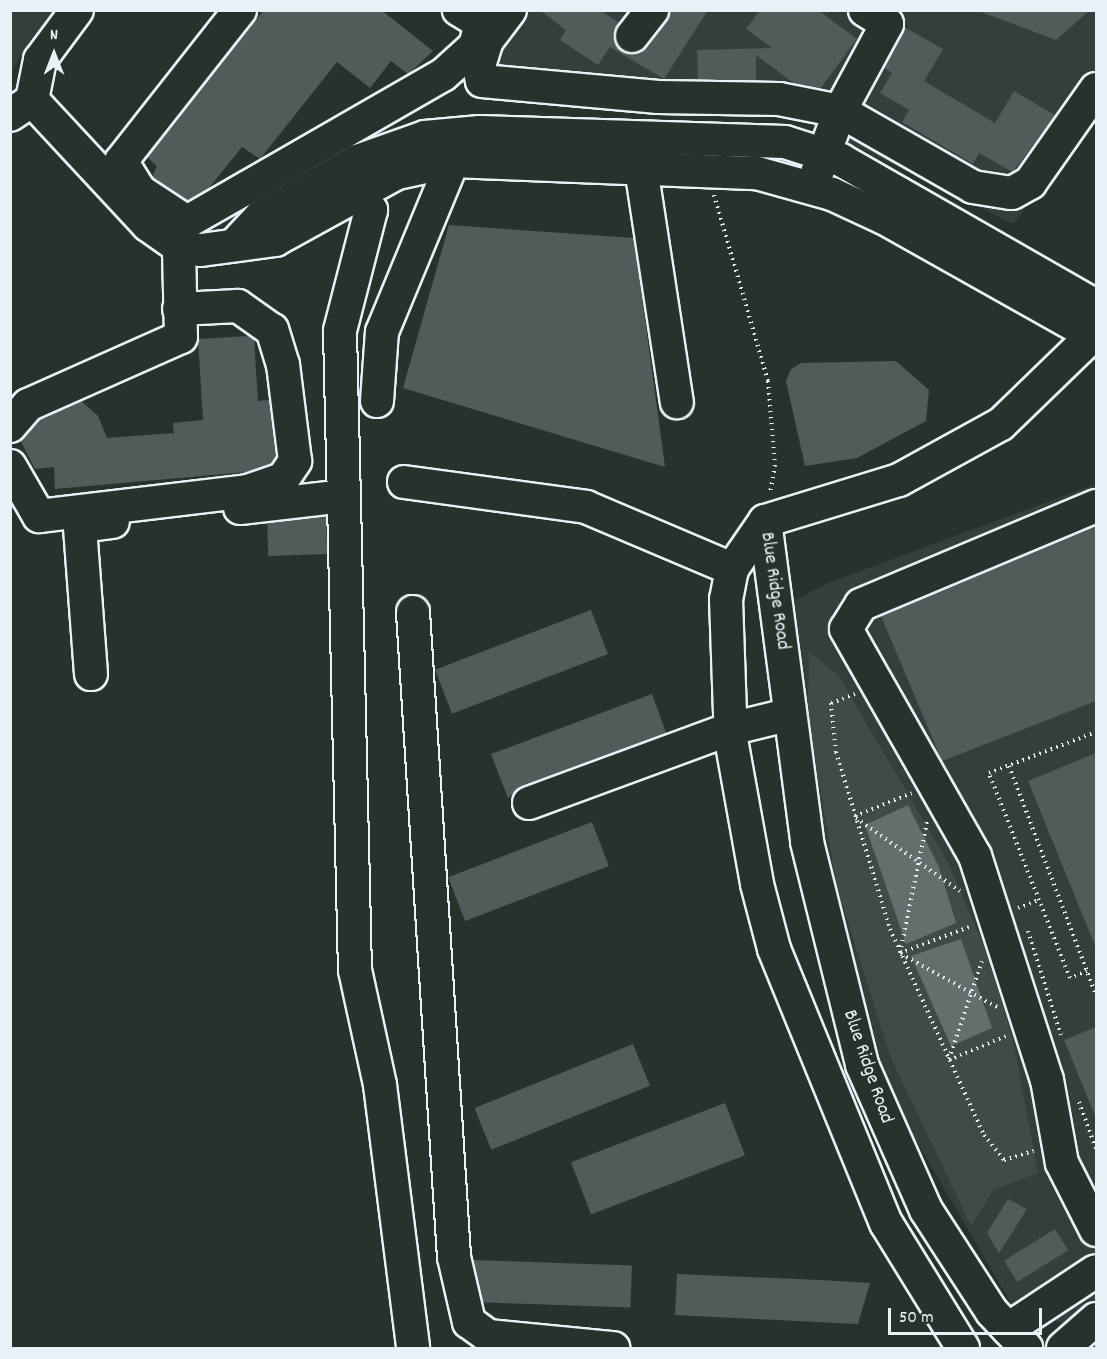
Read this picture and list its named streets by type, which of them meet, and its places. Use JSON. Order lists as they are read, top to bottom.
{
  "streets": {
    "street": ["Blue Ridge Road"]
  },
  "scale_bar": "50 m",
  "north": "top"
}
